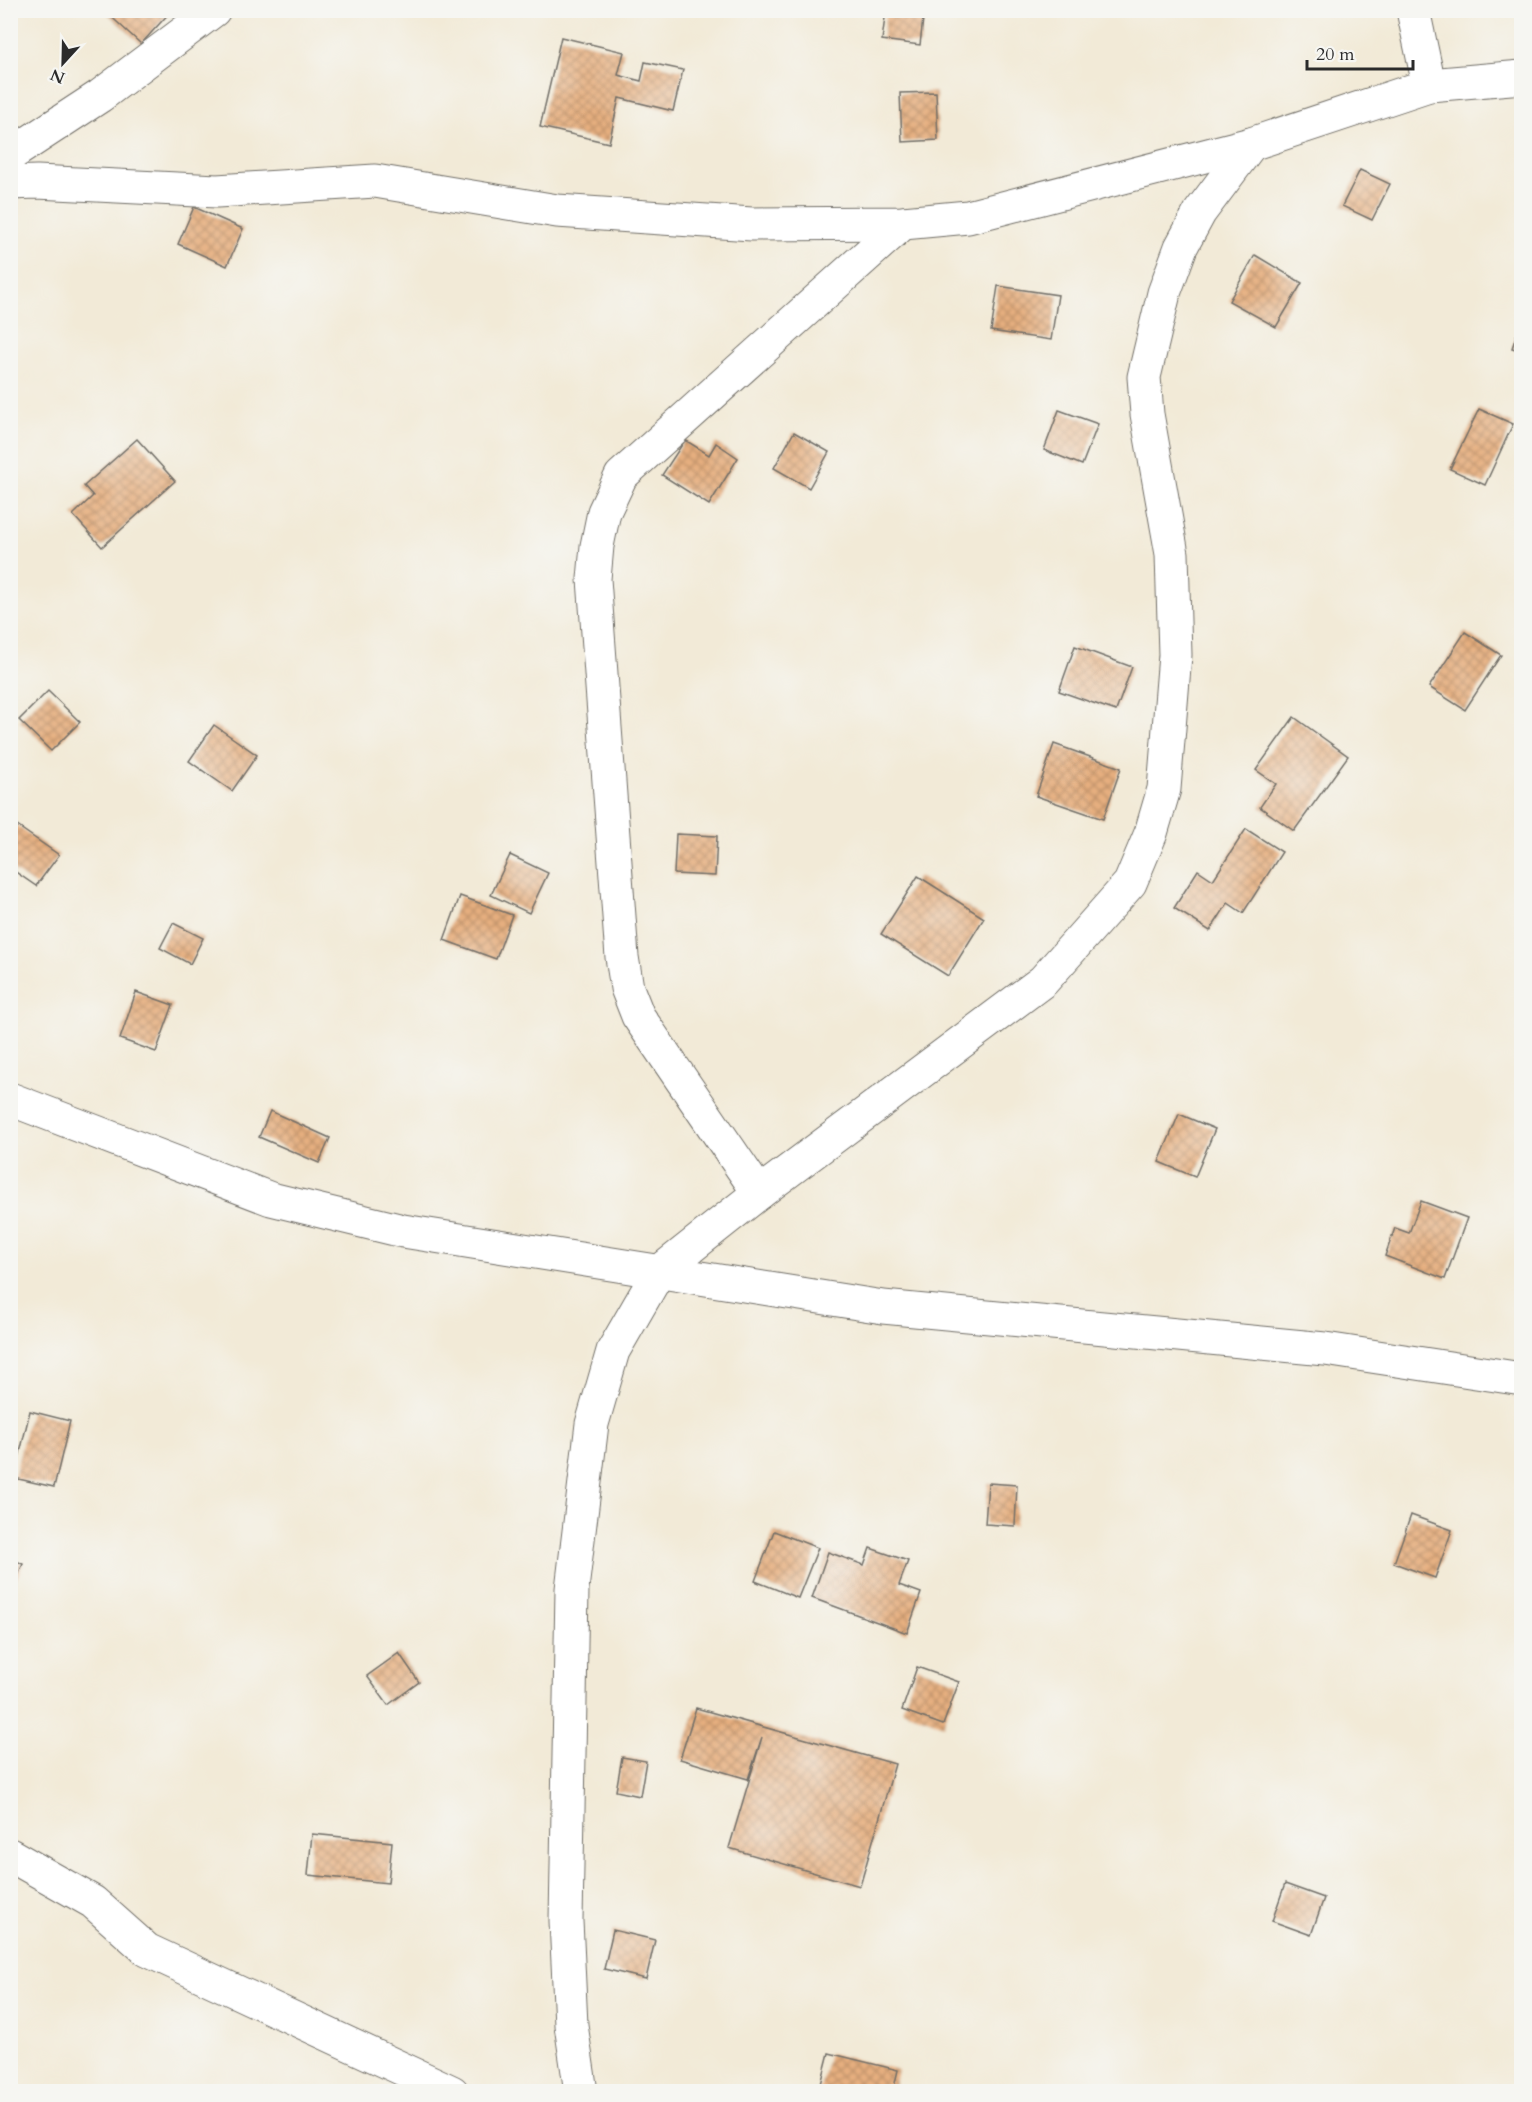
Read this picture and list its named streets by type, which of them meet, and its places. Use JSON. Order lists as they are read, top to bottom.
{
  "scale_bar": "20 m",
  "north": "bottom"
}
